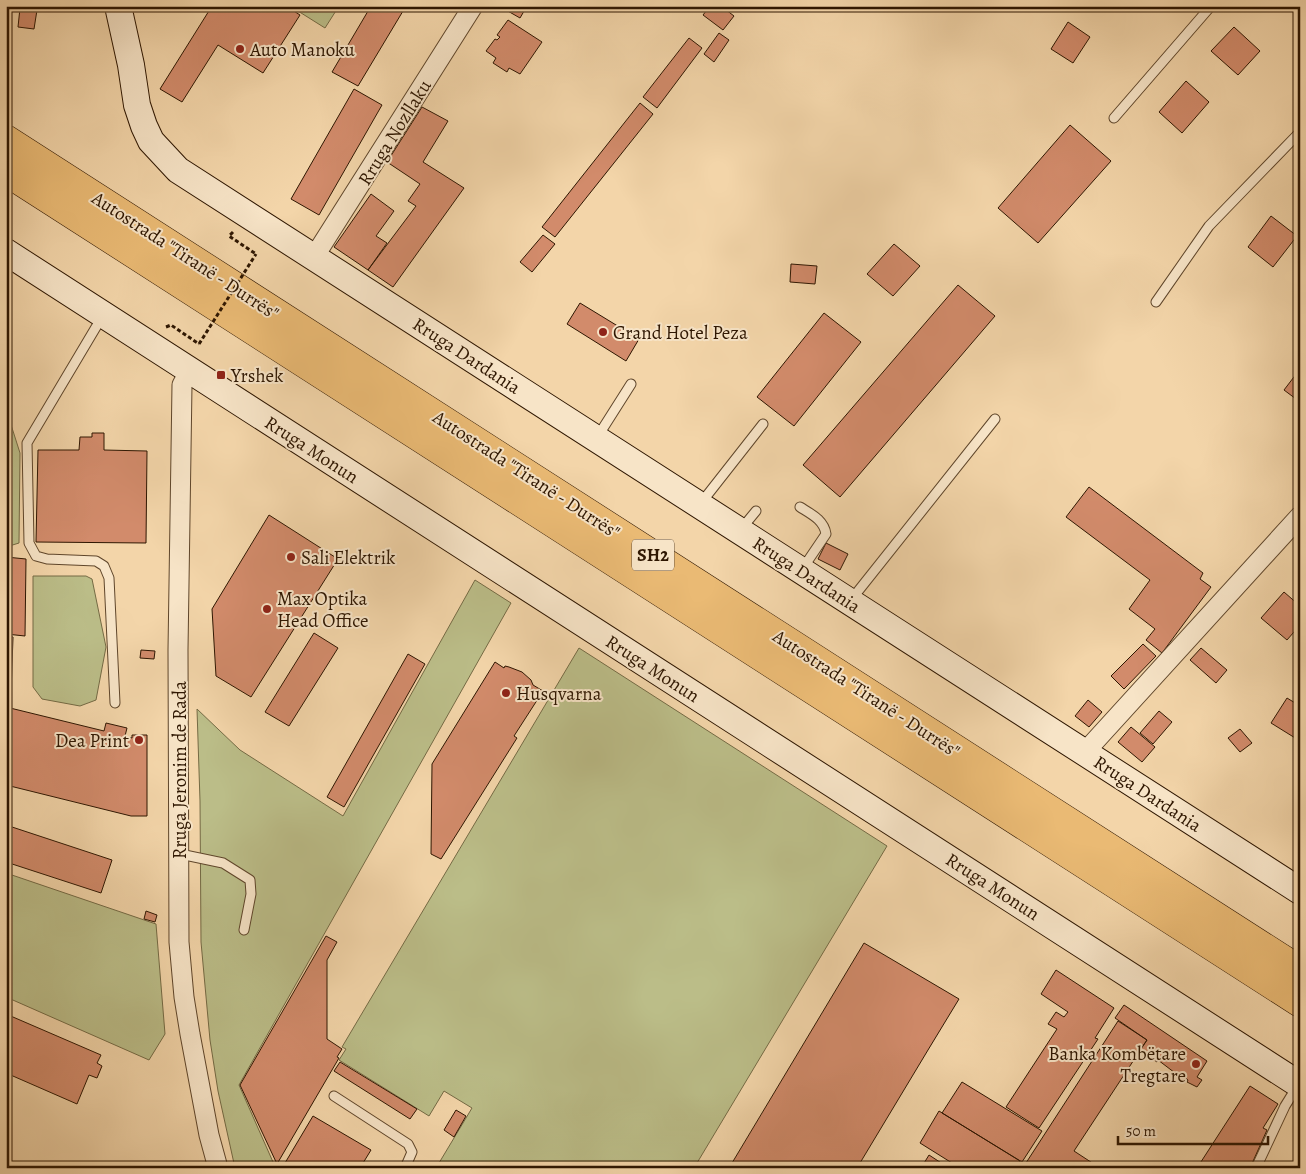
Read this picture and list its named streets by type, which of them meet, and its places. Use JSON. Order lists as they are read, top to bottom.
{
  "streets": {
    "highway": ["Autostrada \"Tiranë - Durrës\"", "SH2"],
    "main road": ["Rruga Dardania", "Rruga Monun"],
    "street": ["Rruga Nozllaku", "Rruga Jeronim de Rada"]
  },
  "crossings": [
    ["Rruga Nozllaku", "Rruga Dardania"],
    ["Rruga Monun", "Rruga Jeronim de Rada"]
  ],
  "places": {
    "other": [
      "Auto Manoku",
      "Grand Hotel Peza",
      "Sali Elektrik",
      "Max Optika Head Office",
      "Husqvarna",
      "Dea Print",
      "Banka Kombëtare Tregtare"
    ],
    "transit": ["Yrshek"]
  },
  "scale_bar": "50 m"
}
